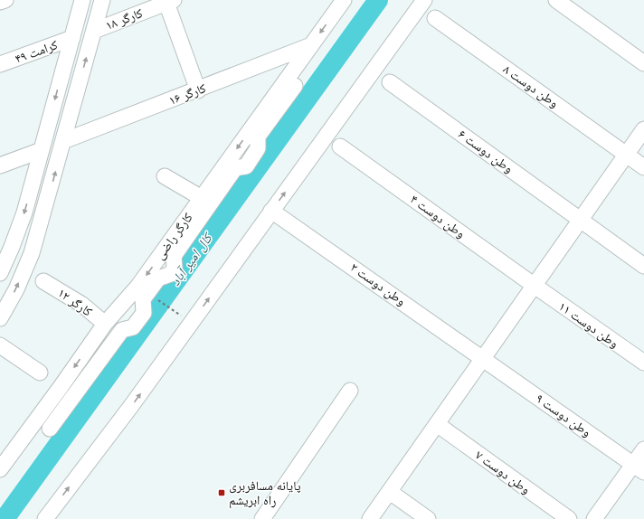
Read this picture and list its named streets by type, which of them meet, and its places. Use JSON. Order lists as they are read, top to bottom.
{
  "streets": {
    "street": [
      "کارگر ۱۸",
      "کرامت ۴۹",
      "وطن دوست ۸",
      "کارگر ۱۶",
      "وطن دوست ۶",
      "وطن دوست ۴",
      "کارگر راضی",
      "وطن دوست ۲",
      "کارگر ۱۲",
      "وطن دوست ۱۱",
      "وطن دوست ۹",
      "وطن دوست ۷"
    ]
  },
  "crossings": [
    ["کارگر ۱۶", "کارگر راضی"],
    ["وطن دوست ۴", "وطن دوست ۱۱"],
    ["کارگر راضی", "کارگر ۱۲"],
    ["وطن دوست ۲", "وطن دوست ۹"]
  ],
  "water": ["کال امیر آباد"],
  "places": {
    "transit": ["پایانه مسافربری راه ابریشم"]
  }
}
